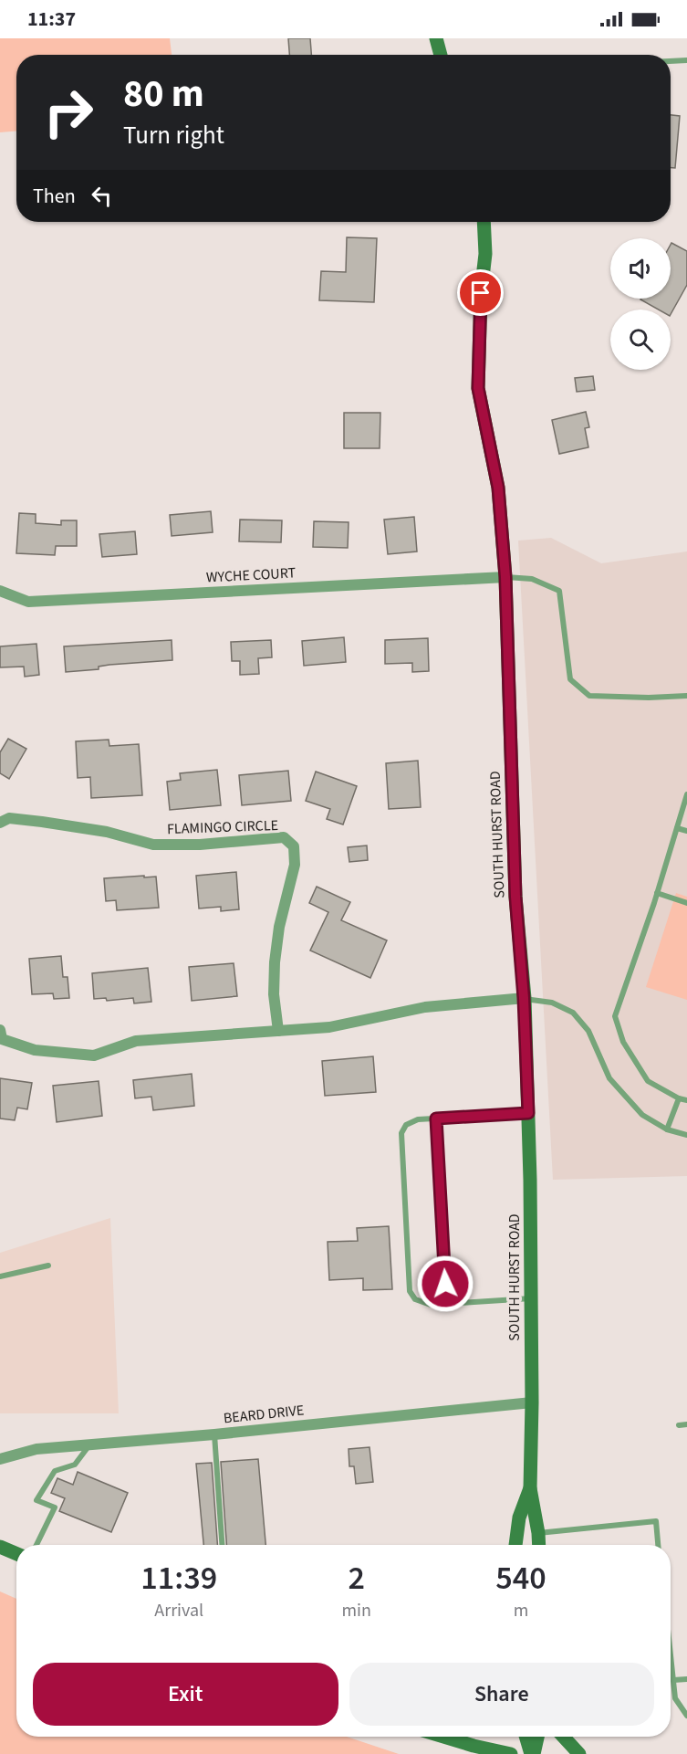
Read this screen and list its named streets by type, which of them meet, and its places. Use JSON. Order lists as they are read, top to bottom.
{
  "streets": {
    "street": [
      "WYCHE COURT",
      "FLAMINGO CIRCLE",
      "SOUTH HURST ROAD",
      "BEARD DRIVE"
    ]
  },
  "crossings": [
    ["WYCHE COURT", "SOUTH HURST ROAD"],
    ["SOUTH HURST ROAD", "BEARD DRIVE"]
  ],
  "page": {
    "status": "11:37",
    "turn": ["80 m", "Turn right"],
    "then": "Then",
    "eta": [
      "11:39",
      "Arrival",
      "2",
      "min",
      "540",
      "m"
    ],
    "buttons": ["Exit", "Share"]
  }
}
